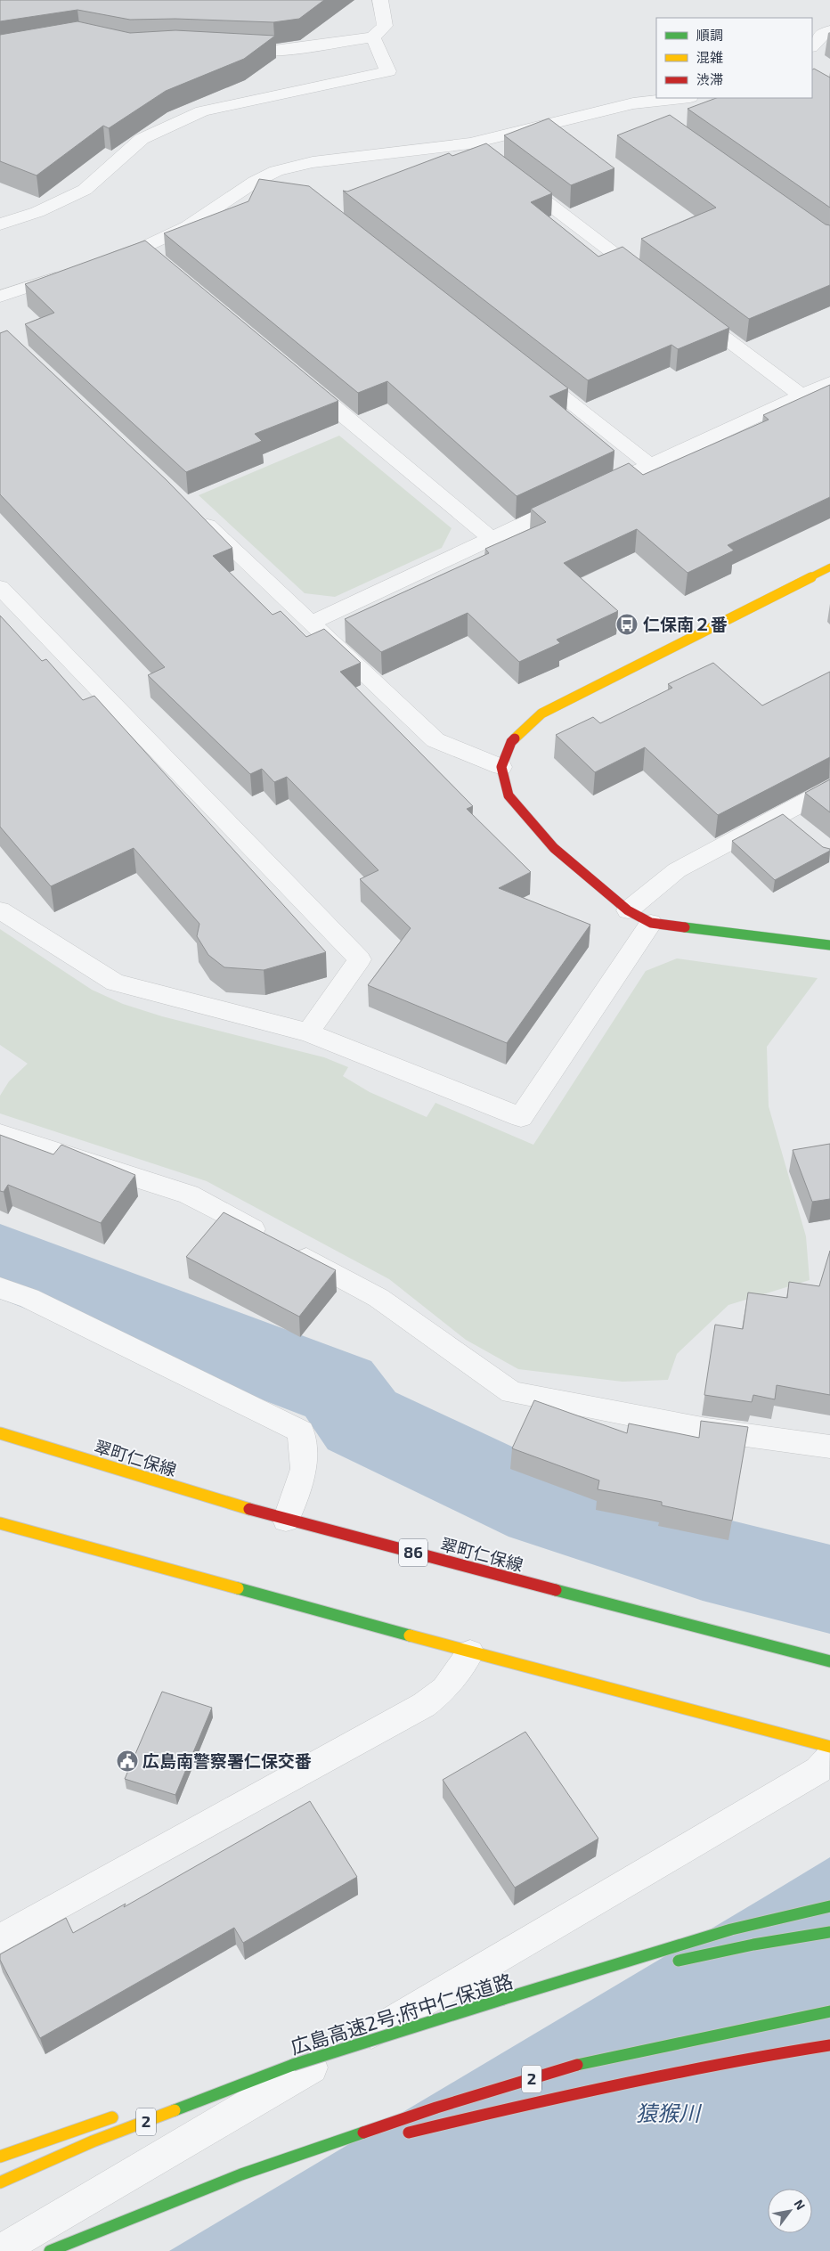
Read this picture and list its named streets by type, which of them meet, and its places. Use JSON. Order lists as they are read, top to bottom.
{
  "streets": {
    "main road": [
      "翠町仁保線",
      "86",
      "広島高速2号;府中仁保道路",
      "2"
    ]
  },
  "water": ["猿猴川"],
  "places": {
    "bus stop": ["仁保南２番"],
    "public building": ["広島南警察署仁保交番"]
  },
  "legend": ["順調", "混雑", "渋滞"],
  "north": "top right"
}
